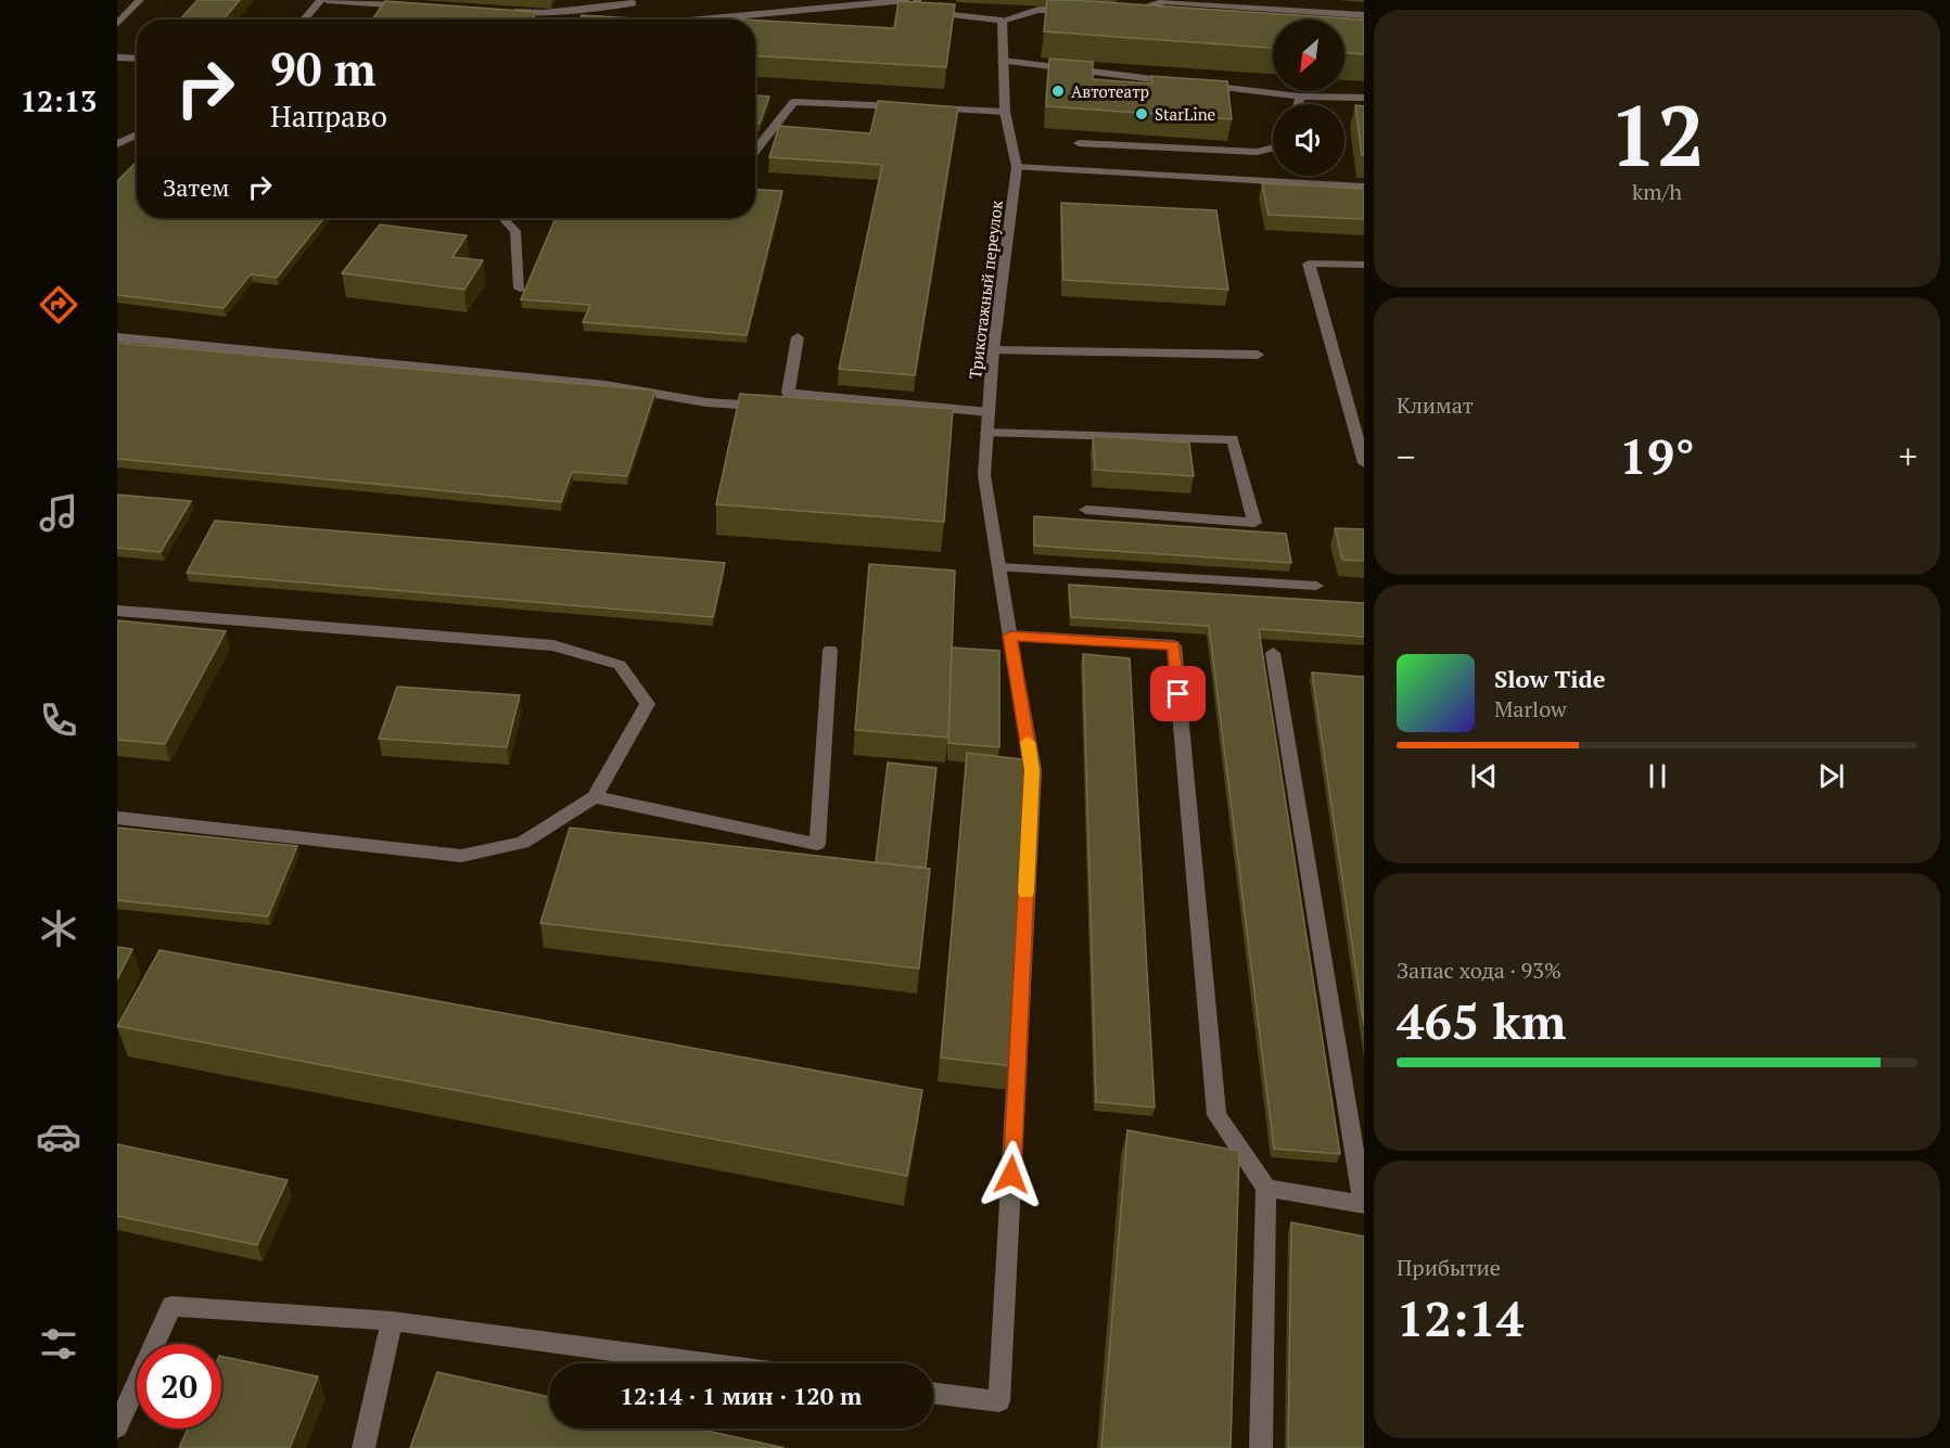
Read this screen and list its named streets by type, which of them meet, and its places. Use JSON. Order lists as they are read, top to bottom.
{
  "streets": {
    "street": ["Трикотажный переулок"]
  },
  "places": ["Автотеатр", "StarLine"],
  "north": "bottom left",
  "page": {
    "tabs": "12:13",
    "tile": [
      ["12", "km/h"],
      "Климат",
      ["Запас хода · 93%", "465 km"],
      ["Прибытие", "12:14"]
    ],
    "turn": ["90 m", "Направо"],
    "then": "Затем",
    "heat": ["−", "19°", "+"],
    "song": ["Slow Tide", "Marlow"],
    "limit": "20",
    "trip": "12:14 · 1 мин · 120 m"
  }
}
